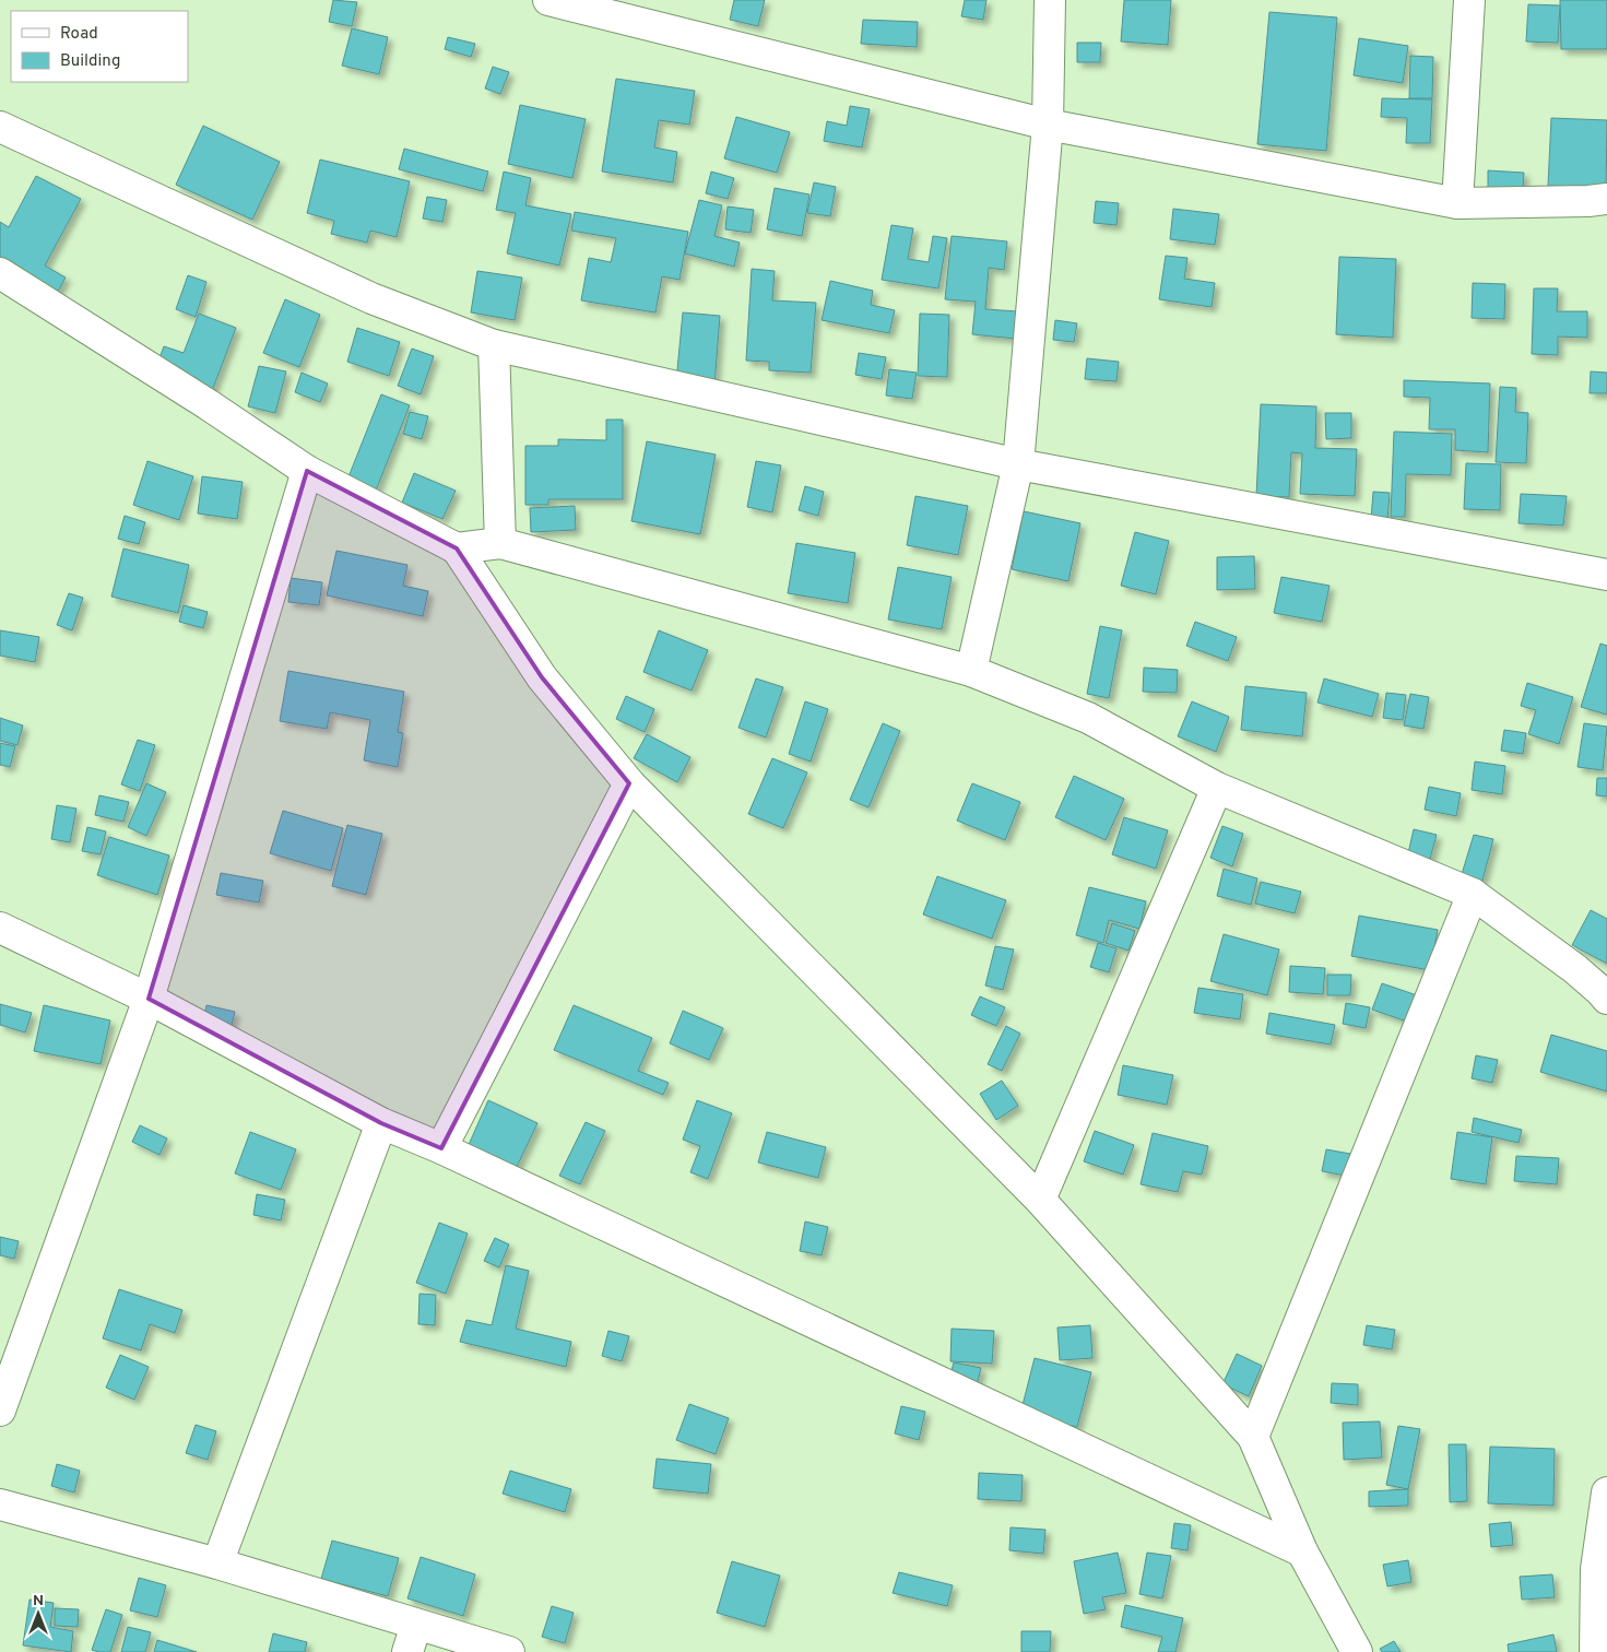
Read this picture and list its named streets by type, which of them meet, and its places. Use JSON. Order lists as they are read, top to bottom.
{
  "legend": ["Road", "Building"],
  "north": "top"
}
